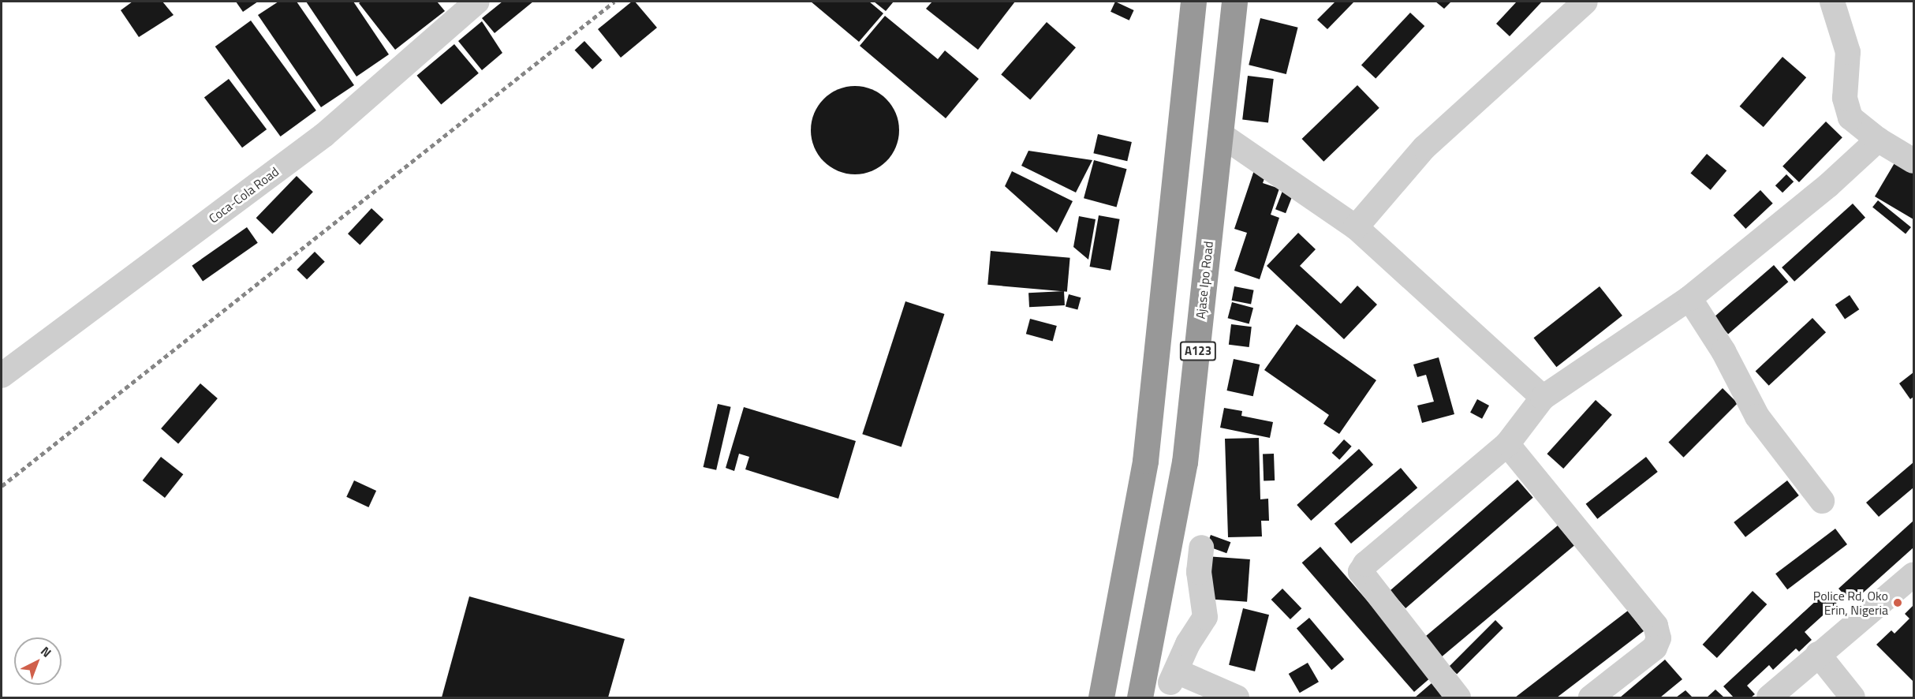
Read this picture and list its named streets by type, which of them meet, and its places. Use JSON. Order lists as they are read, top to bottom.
{
  "streets": {
    "highway": ["Ajase Ipo Road", "A123"],
    "street": ["Coca-Cola Road"]
  },
  "places": ["Police Rd, Oko Erin, Nigeria"],
  "north": "top right"
}
